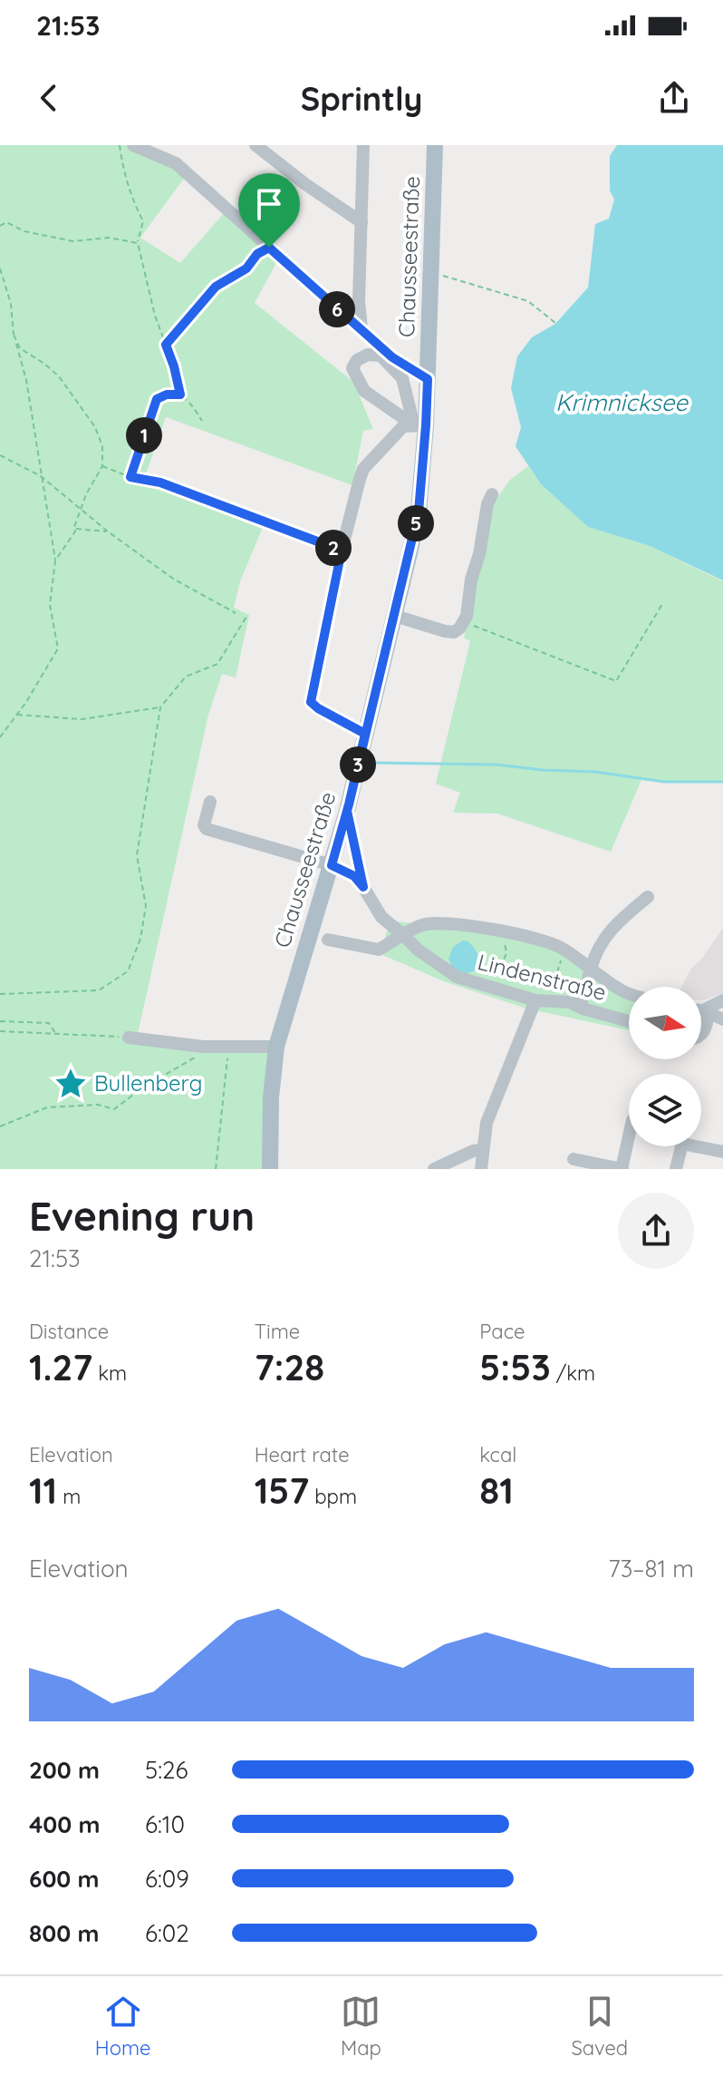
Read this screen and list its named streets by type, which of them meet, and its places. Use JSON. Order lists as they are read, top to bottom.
{
  "streets": {
    "main road": ["Chausseestraße"],
    "street": ["Lindenstraße"]
  },
  "crossings": [
    ["Chausseestraße", "Lindenstraße"]
  ],
  "water": ["Krimnicksee"],
  "places": {
    "place": ["Bullenberg"]
  },
  "north": "right",
  "page": {
    "status": "21:53",
    "header": "Sprintly",
    "pins": [
      "6",
      "1",
      "5",
      "2",
      "3"
    ],
    "heading": ["Evening run", "21:53"],
    "stats": [
      ["Distance", "1.27 km"],
      ["Time", "7:28"],
      ["Pace", "5:53 /km"],
      ["Elevation", "11 m"],
      ["Heart rate", "157 bpm"],
      ["kcal", "81"]
    ],
    "chart": ["Elevation", "73–81 m"],
    "list": [
      {
        "name": "200 m",
        "note": "5:26"
      },
      {
        "name": "400 m",
        "note": "6:10"
      },
      {
        "name": "600 m",
        "note": "6:09"
      },
      {
        "name": "800 m",
        "note": "6:02"
      }
    ],
    "tabs": ["Home", "Map", "Saved"]
  }
}
